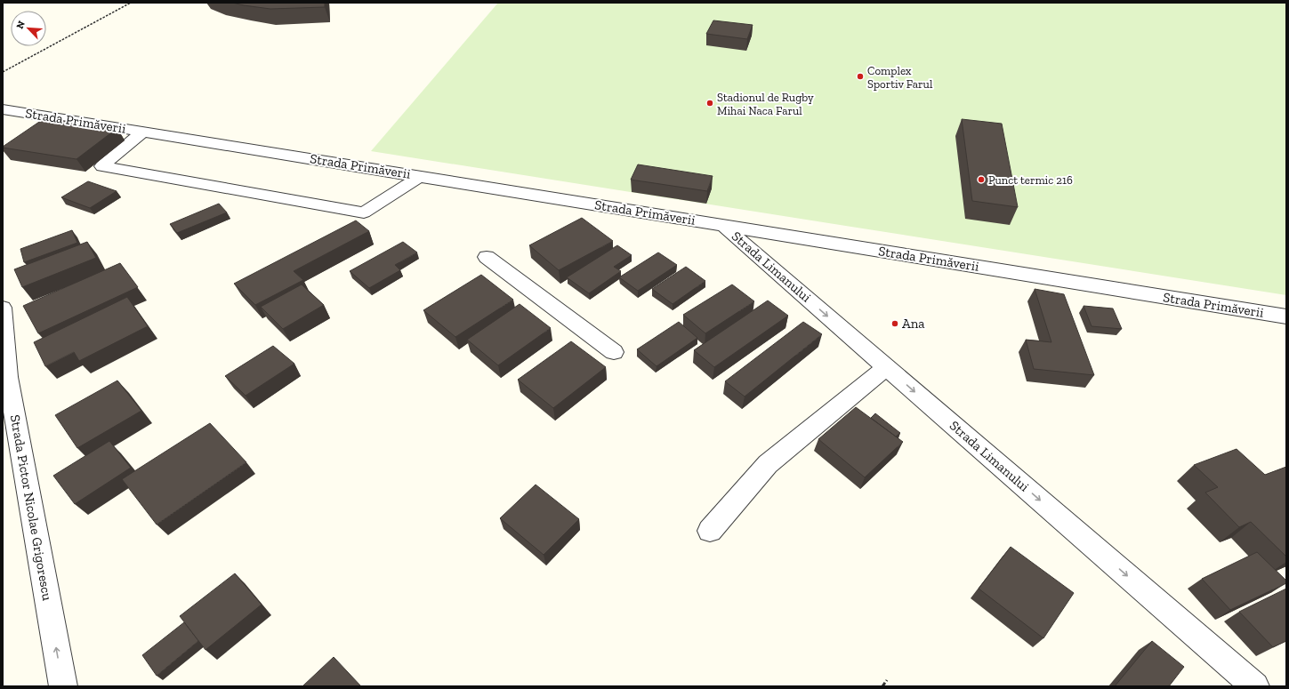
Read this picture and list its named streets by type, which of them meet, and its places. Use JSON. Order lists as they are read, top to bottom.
{
  "streets": {
    "street": ["Strada Primăverii", "Strada Limanului", "Strada Pictor Nicolae Grigorescu"]
  },
  "crossings": [
    ["Strada Primăverii", "Strada Limanului"]
  ],
  "one_way": ["Strada Limanului", "Strada Pictor Nicolae Grigorescu"],
  "places": [
    "Complex Sportiv Farul",
    "Stadionul de Rugby Mihai Naca Farul",
    "Punct termic 216",
    "Ana"
  ],
  "north": "top left"
}
